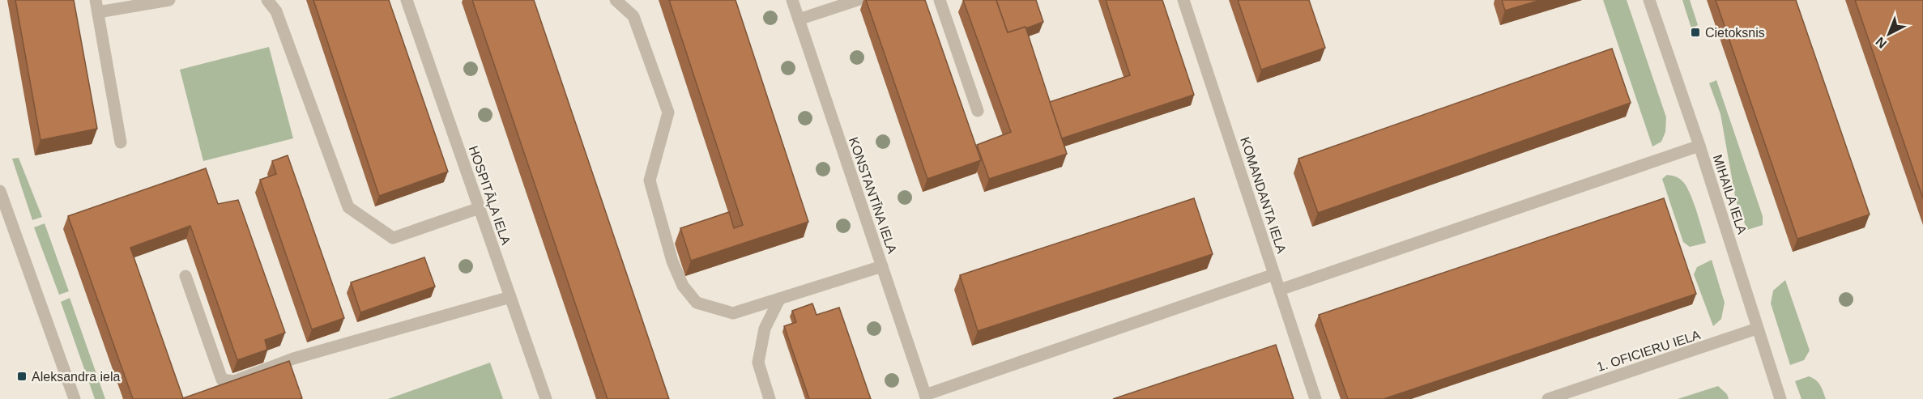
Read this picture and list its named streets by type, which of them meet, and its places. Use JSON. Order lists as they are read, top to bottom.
{
  "streets": {
    "street": [
      "MIHAILA IELA",
      "HOSPITĀĻA IELA",
      "KONSTANTĪNA IELA",
      "KOMANDANTA IELA",
      "1. OFICIERU IELA"
    ]
  },
  "crossings": [
    ["MIHAILA IELA", "1. OFICIERU IELA"]
  ],
  "places": {
    "transit": ["Cietoksnis", "Aleksandra iela"]
  },
  "north": "bottom left"
}
